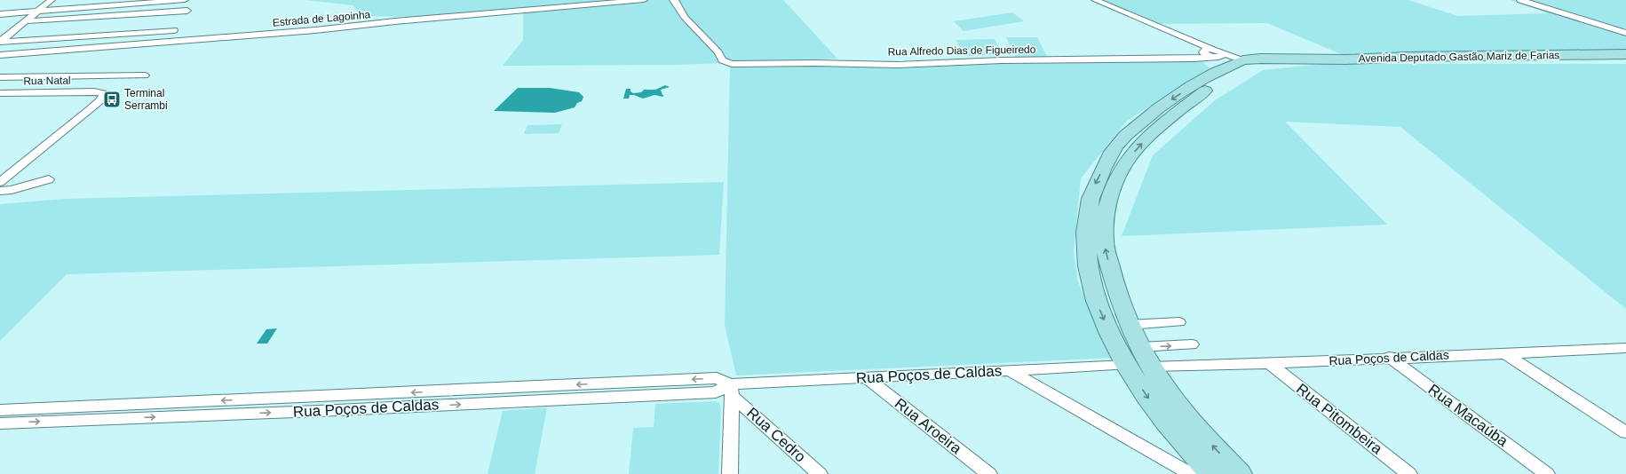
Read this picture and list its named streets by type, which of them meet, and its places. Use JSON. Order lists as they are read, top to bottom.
{
  "streets": {
    "main road": ["Avenida Deputado Gastão Mariz de Farias"],
    "street": [
      "Estrada de Lagoinha",
      "Rua Alfredo Dias de Figueiredo",
      "Rua Natal",
      "Rua Poços de Caldas",
      "Rua Macaúba",
      "Rua Pitombeira",
      "Rua Aroeira",
      "Rua Cedro"
    ]
  },
  "crossings": [
    ["Rua Poços de Caldas", "Rua Macaúba"],
    ["Rua Poços de Caldas", "Rua Pitombeira"],
    ["Rua Poços de Caldas", "Rua Aroeira"],
    ["Rua Poços de Caldas", "Rua Cedro"]
  ],
  "places": {
    "bus stop": ["Terminal Serrambi"]
  }
}
